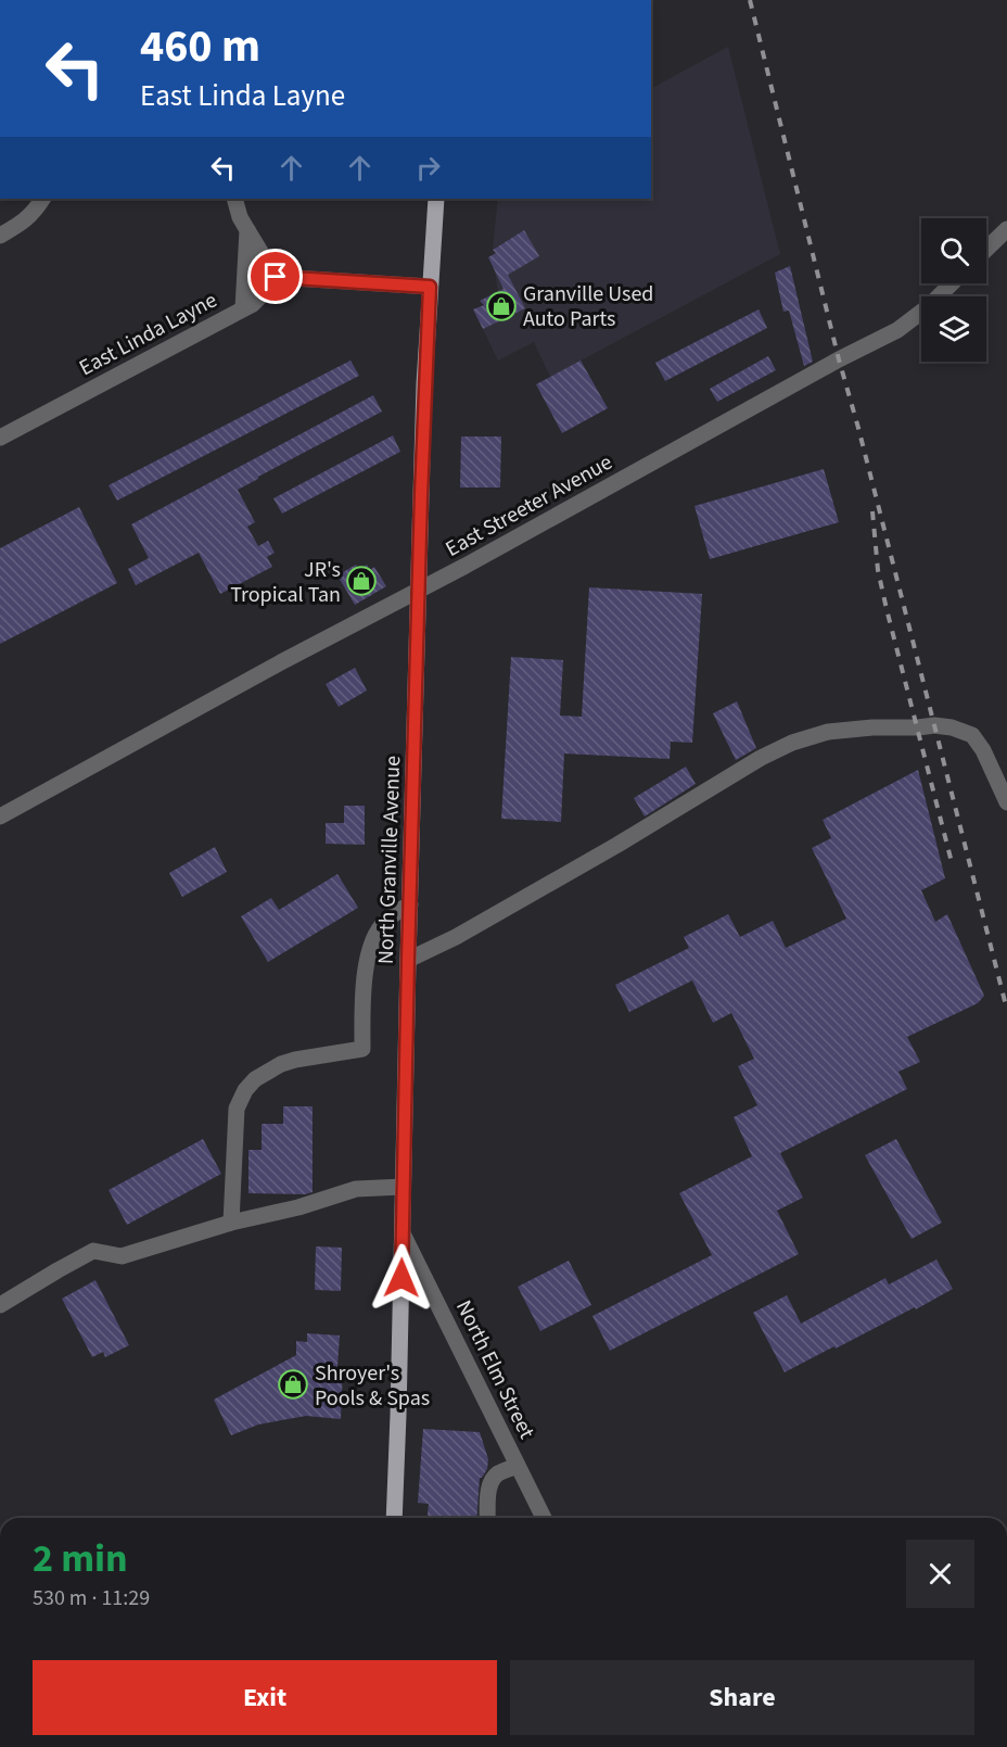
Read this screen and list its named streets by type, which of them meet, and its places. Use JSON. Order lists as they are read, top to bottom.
{
  "streets": {
    "main road": ["North Granville Avenue"],
    "street": ["East Linda Layne", "East Streeter Avenue", "North Elm Street"]
  },
  "crossings": [
    ["East Streeter Avenue", "North Granville Avenue"],
    ["North Granville Avenue", "North Elm Street"]
  ],
  "places": {
    "shop": ["Granville Used Auto Parts", "JR's Tropical Tan", "Shroyer's Pools & Spas"]
  },
  "page": {
    "turn": ["460 m", "East Linda Layne"],
    "heading": ["2 min", "530 m · 11:29"],
    "buttons": ["Exit", "Share"]
  }
}
